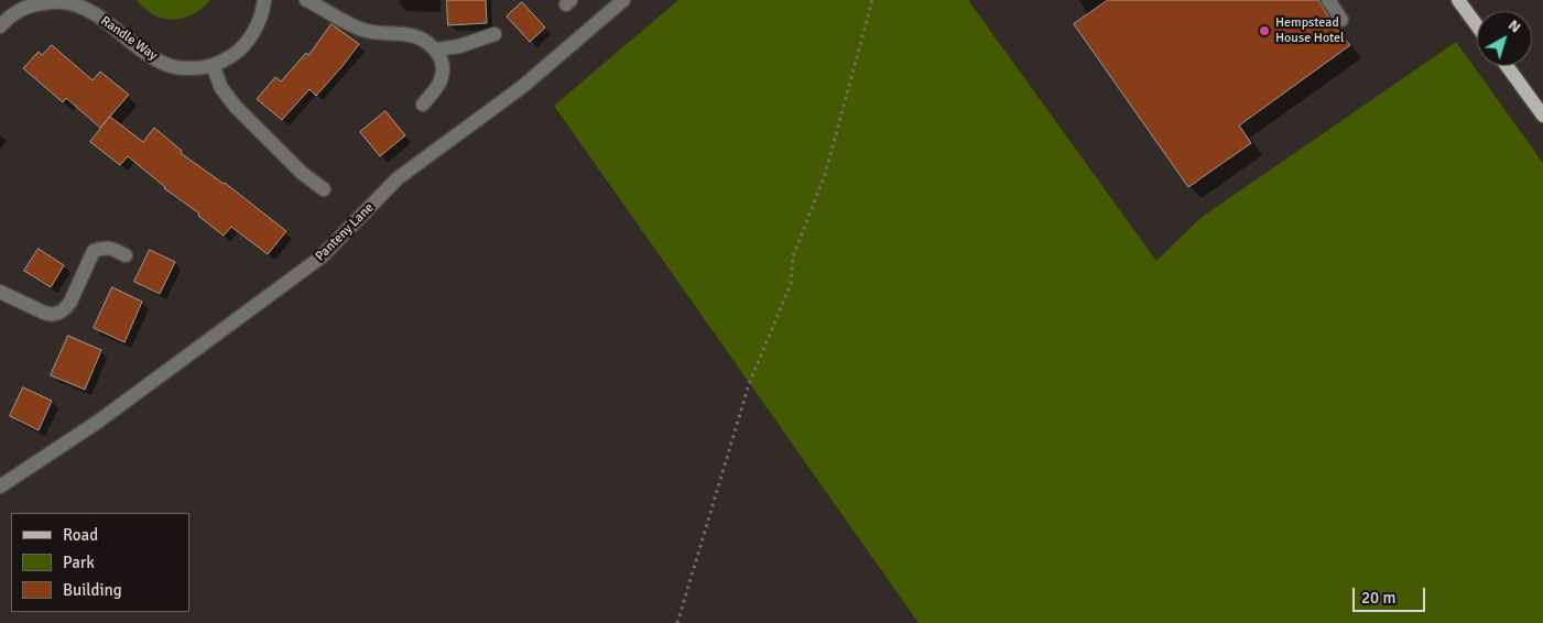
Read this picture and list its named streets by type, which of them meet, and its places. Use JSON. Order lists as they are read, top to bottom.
{
  "streets": {
    "street": ["Randle Way", "Panteny Lane"]
  },
  "places": ["Hempstead House Hotel"],
  "legend": ["Road", "Park", "Building"],
  "scale_bar": "20 m",
  "north": "top right"
}
